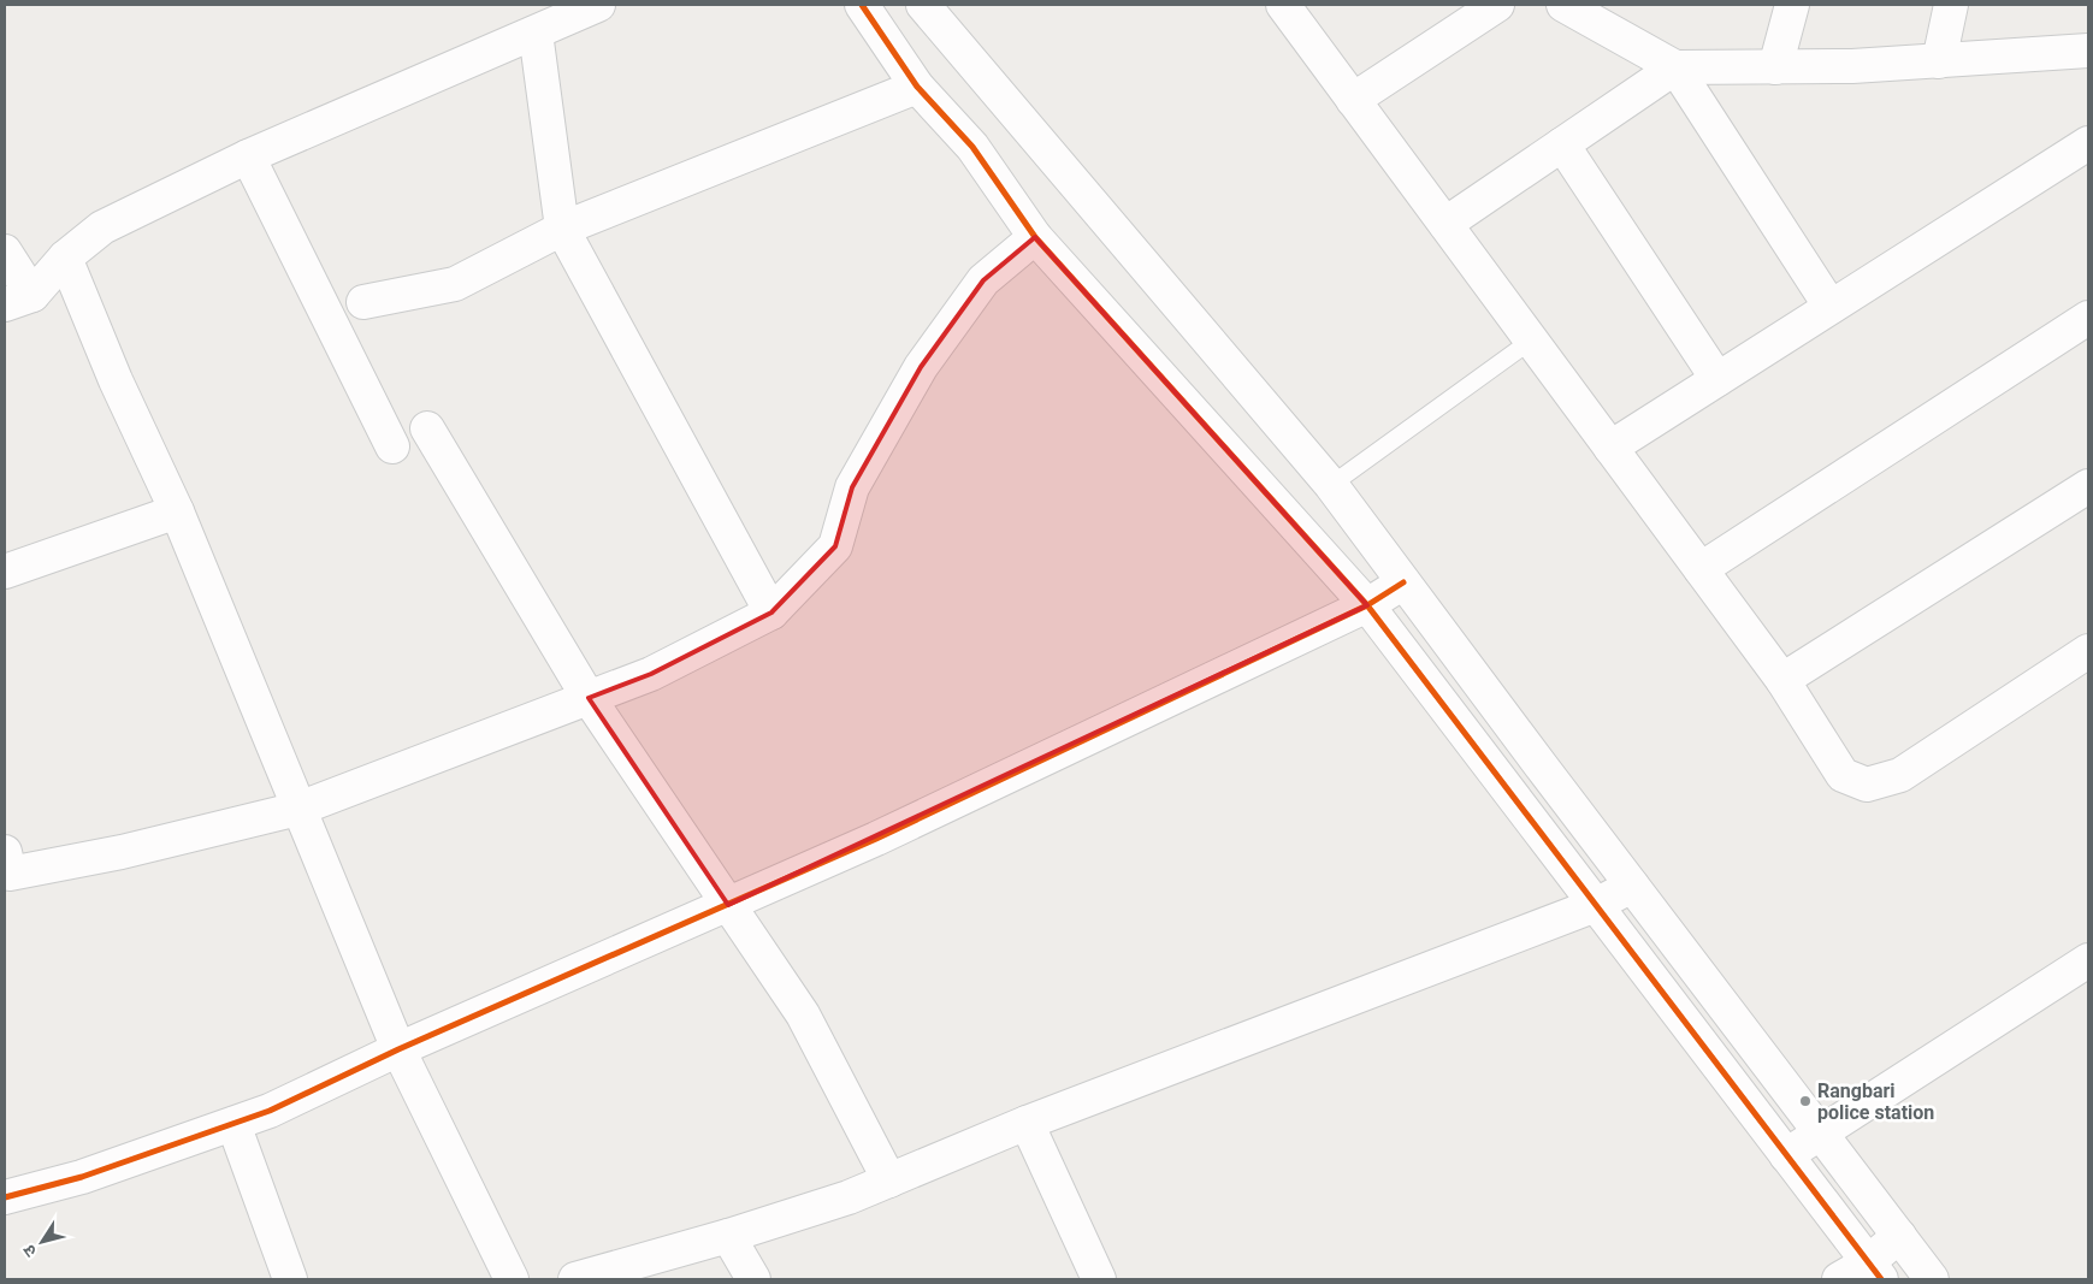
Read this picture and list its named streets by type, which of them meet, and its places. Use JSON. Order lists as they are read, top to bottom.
{
  "places": ["Rangbari police station"],
  "north": "bottom left"
}
